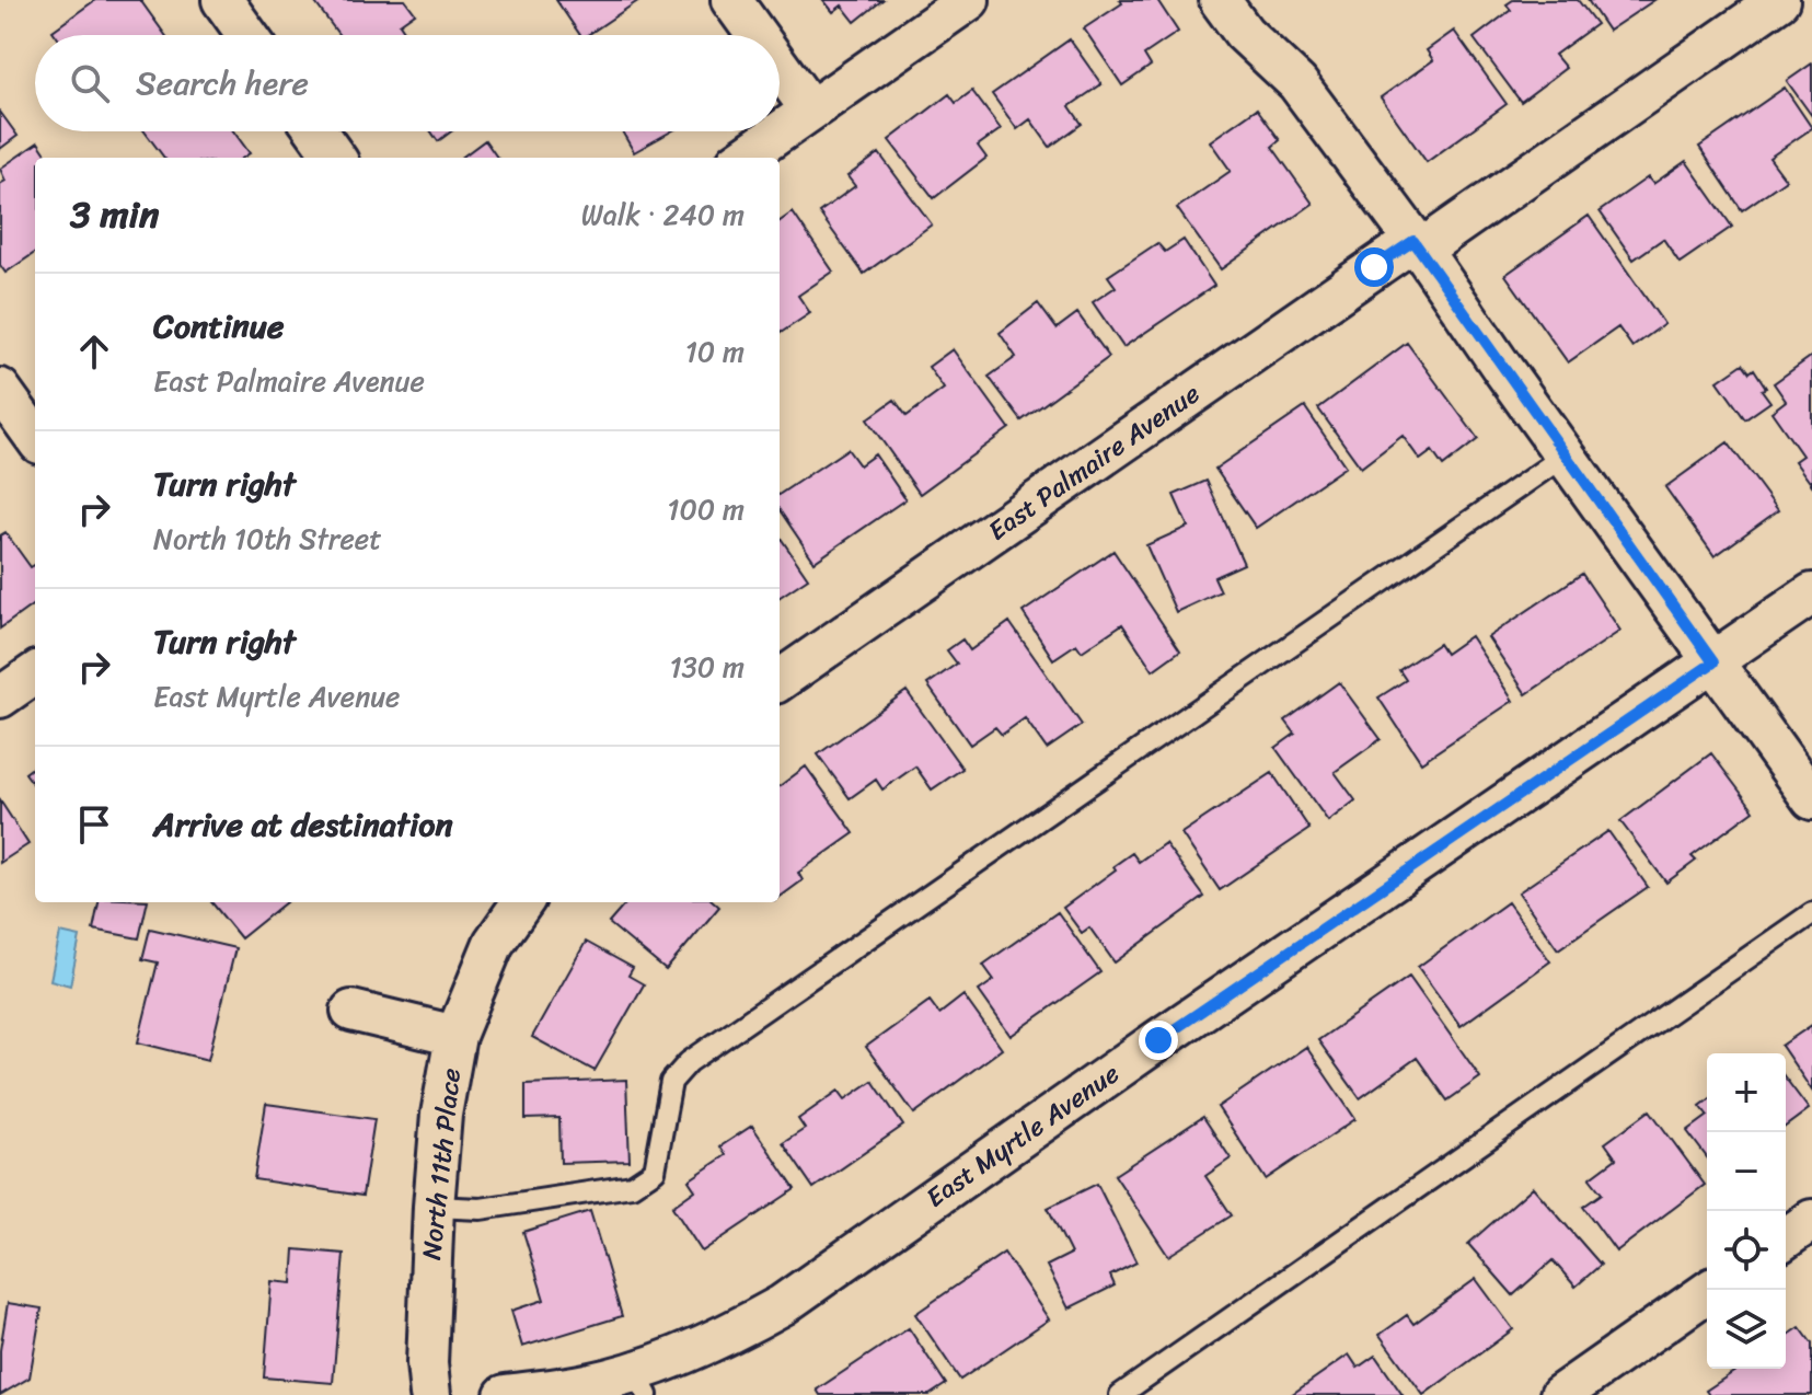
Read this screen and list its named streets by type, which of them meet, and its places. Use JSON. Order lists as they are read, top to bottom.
{
  "streets": {
    "street": ["East Palmaire Avenue", "East Myrtle Avenue", "North 11th Place"]
  },
  "page": {
    "search": "Search here",
    "heading": ["3 min", "Walk · 240 m"],
    "list": [
      ["Continue", "East Palmaire Avenue", "10 m"],
      ["Turn right", "North 10th Street", "100 m"],
      ["Turn right", "East Myrtle Avenue", "130 m"],
      "Arrive at destination"
    ],
    "map_buttons": ["+", "−"]
  }
}
